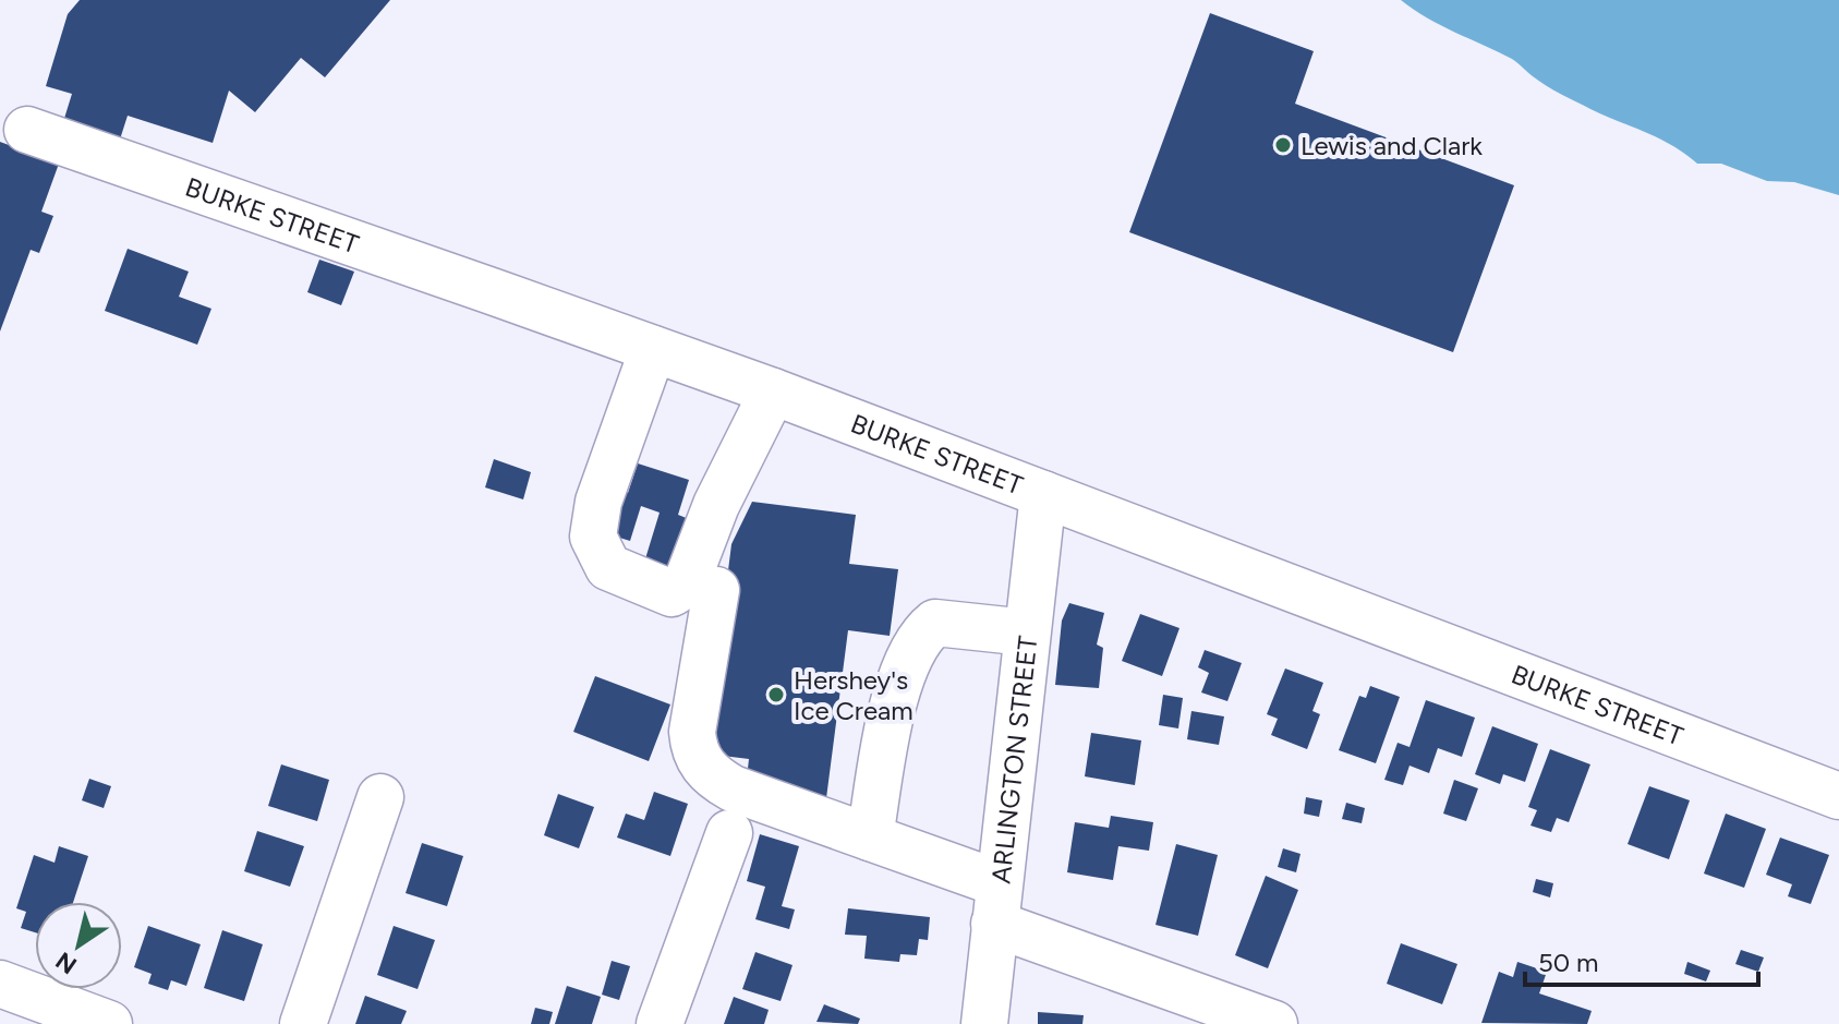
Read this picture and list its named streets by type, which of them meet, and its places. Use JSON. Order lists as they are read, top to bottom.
{
  "streets": {
    "street": ["BURKE STREET", "ARLINGTON STREET"]
  },
  "crossings": [
    ["BURKE STREET", "ARLINGTON STREET"]
  ],
  "places": ["Lewis and Clark", "Hershey's Ice Cream"],
  "scale_bar": "50 m",
  "north": "bottom left"
}
